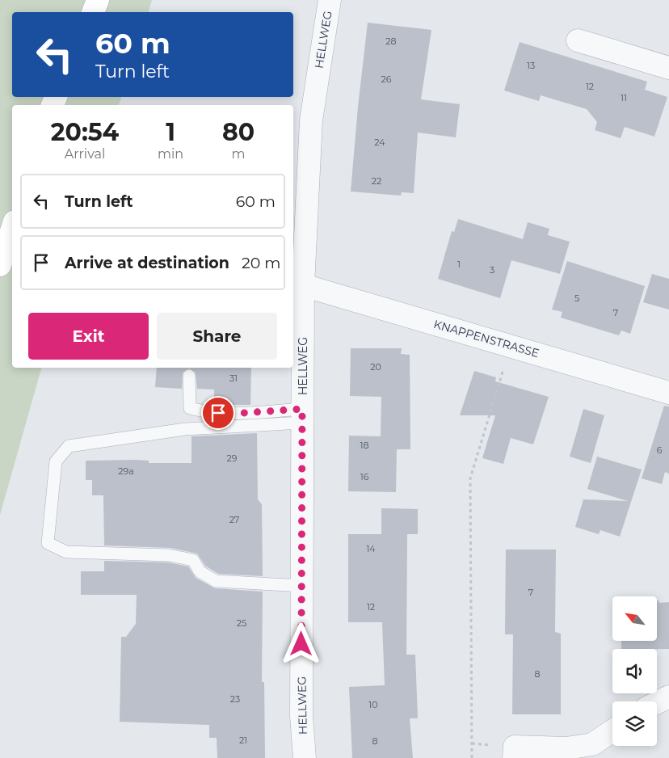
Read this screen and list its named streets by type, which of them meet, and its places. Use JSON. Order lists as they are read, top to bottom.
{
  "streets": {
    "street": ["HELLWEG", "KNAPPENSTRASSE"]
  },
  "crossings": [
    ["HELLWEG", "KNAPPENSTRASSE"]
  ],
  "house_numbers": [
    "28",
    "13",
    "26",
    "12",
    "11",
    "24",
    "22",
    "1",
    "3",
    "5",
    "7",
    "20",
    "31",
    "18",
    "6",
    "29",
    "29a",
    "16",
    "27",
    "14",
    "7",
    "12",
    "25",
    "8",
    "23",
    "10",
    "21",
    "8"
  ],
  "north": "top left",
  "page": {
    "turn": ["60 m", "Turn left"],
    "eta": [
      "20:54",
      "Arrival",
      "1",
      "min",
      "80",
      "m"
    ],
    "list": [
      {
        "name": "Turn left",
        "value": "60 m"
      },
      {
        "name": "Arrive at destination",
        "value": "20 m"
      }
    ],
    "buttons": ["Exit", "Share"]
  }
}
